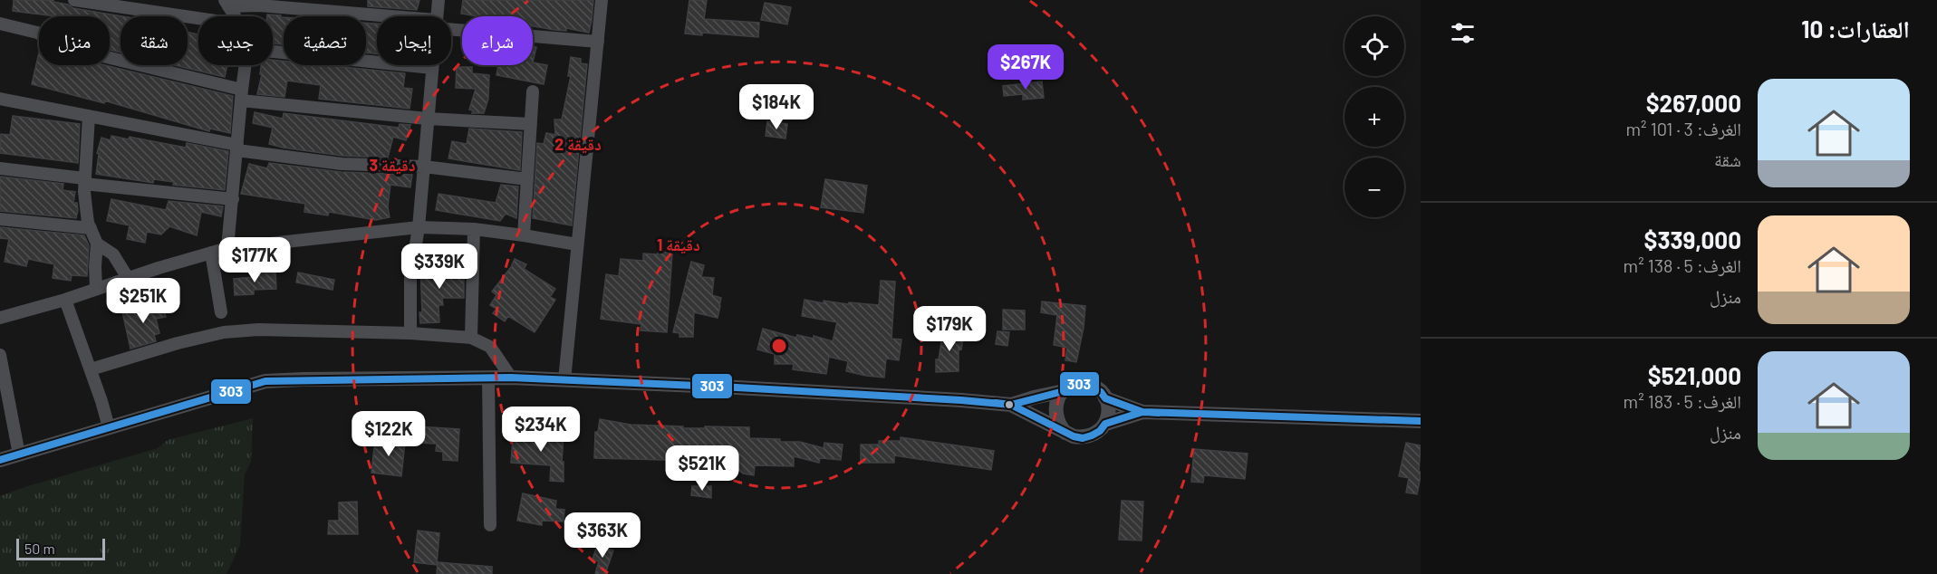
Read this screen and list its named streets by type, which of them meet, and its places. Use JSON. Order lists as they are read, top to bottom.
{
  "lines": ["transit line 303"],
  "scale_bar": "50 m",
  "page": {
    "heading": "العقارات: 10",
    "map_buttons": ["+", "−"],
    "chip": [
      "شراء",
      "إيجار",
      "تصفية",
      "جديد",
      "شقة",
      "منزل"
    ],
    "price": [
      "$267K",
      "$184K",
      "$177K",
      "$339K",
      "$251K",
      "$179K",
      "$234K",
      "$122K",
      "$521K",
      "$363K"
    ],
    "list": [
      {
        "name": "$267,000",
        "note": "الغرف: 3 · 101 m² · شقة"
      },
      {
        "name": "$339,000",
        "note": "الغرف: 5 · 138 m² · منزل"
      },
      {
        "name": "$521,000",
        "note": "الغرف: 5 · 183 m² · منزل"
      }
    ],
    "scale": "50 m"
  },
  "rings": ["2 دقيقة", "3 دقيقة", "1 دقيقة"]
}
